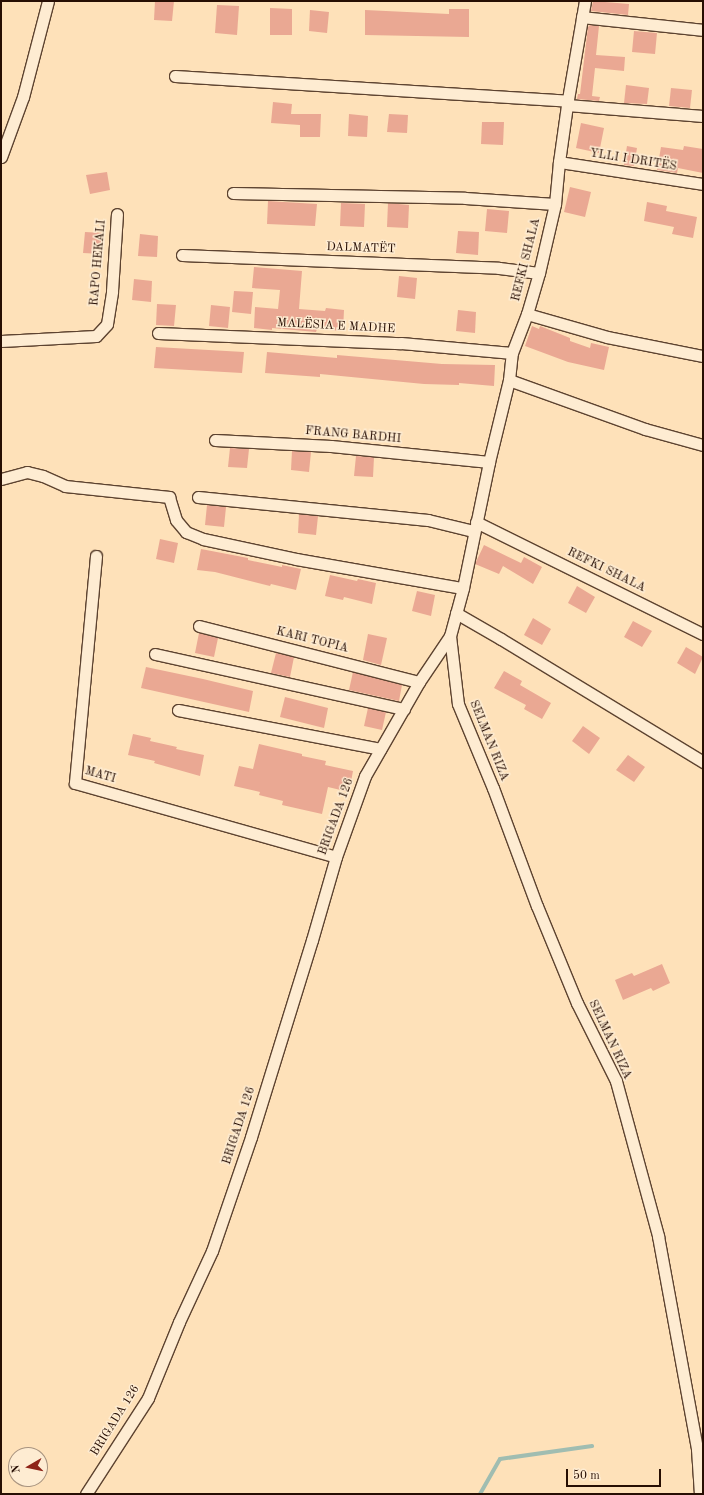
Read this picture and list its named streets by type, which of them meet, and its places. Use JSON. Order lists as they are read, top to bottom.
{
  "streets": {
    "street": [
      "YLLI I DRITËS",
      "DALMATËT",
      "REFKI SHALA",
      "RAPO HEKALI",
      "MALËSIA E MADHE",
      "FRANG BARDHI",
      "KARI TOPIA",
      "SELMAN RIZA",
      "MATI",
      "BRIGADA 126"
    ]
  },
  "crossings": [
    ["YLLI I DRITËS", "REFKI SHALA"],
    ["DALMATËT", "REFKI SHALA"],
    ["REFKI SHALA", "MALËSIA E MADHE"],
    ["REFKI SHALA", "FRANG BARDHI"],
    ["REFKI SHALA", "SELMAN RIZA"],
    ["REFKI SHALA", "BRIGADA 126"],
    ["KARI TOPIA", "BRIGADA 126"],
    ["SELMAN RIZA", "BRIGADA 126"],
    ["MATI", "BRIGADA 126"]
  ],
  "scale_bar": "50 m",
  "north": "left"
}
